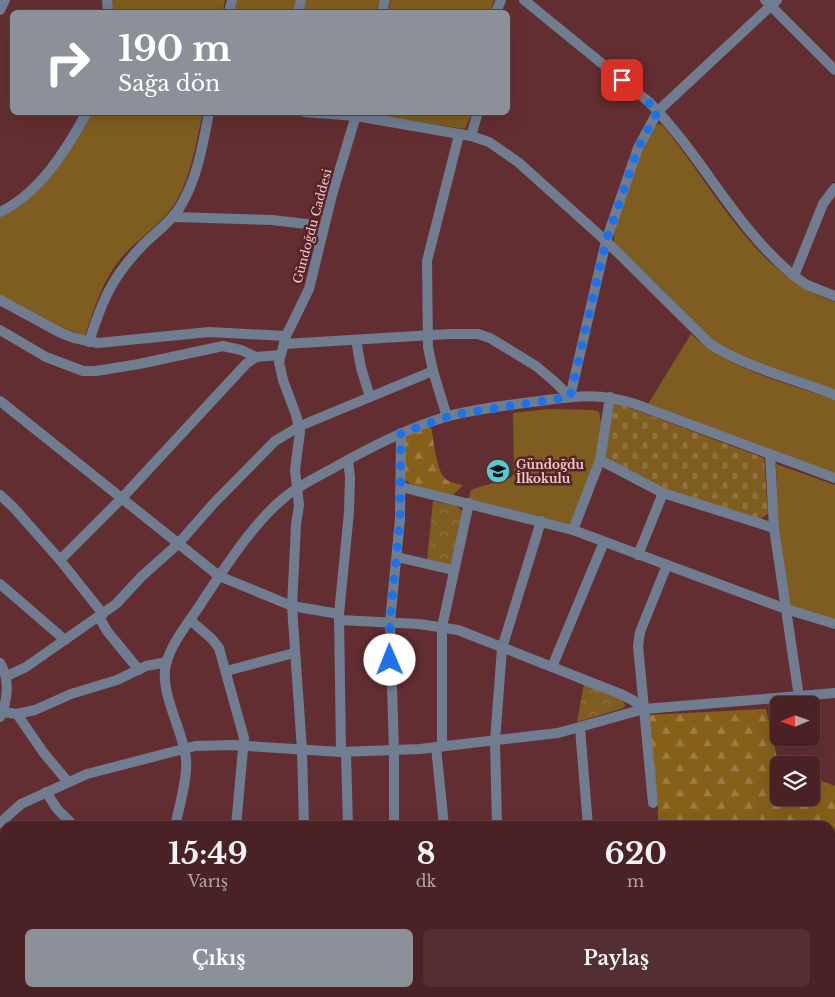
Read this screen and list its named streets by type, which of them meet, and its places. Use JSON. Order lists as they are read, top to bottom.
{
  "streets": {
    "street": ["Gündoğdu Caddesi"]
  },
  "places": {
    "school or university": ["Gündoğdu İlkokulu"]
  },
  "north": "left",
  "page": {
    "turn": ["190 m", "Sağa dön"],
    "eta": [
      "15:49",
      "Varış",
      "8",
      "dk",
      "620",
      "m"
    ],
    "buttons": ["Çıkış", "Paylaş"]
  }
}
